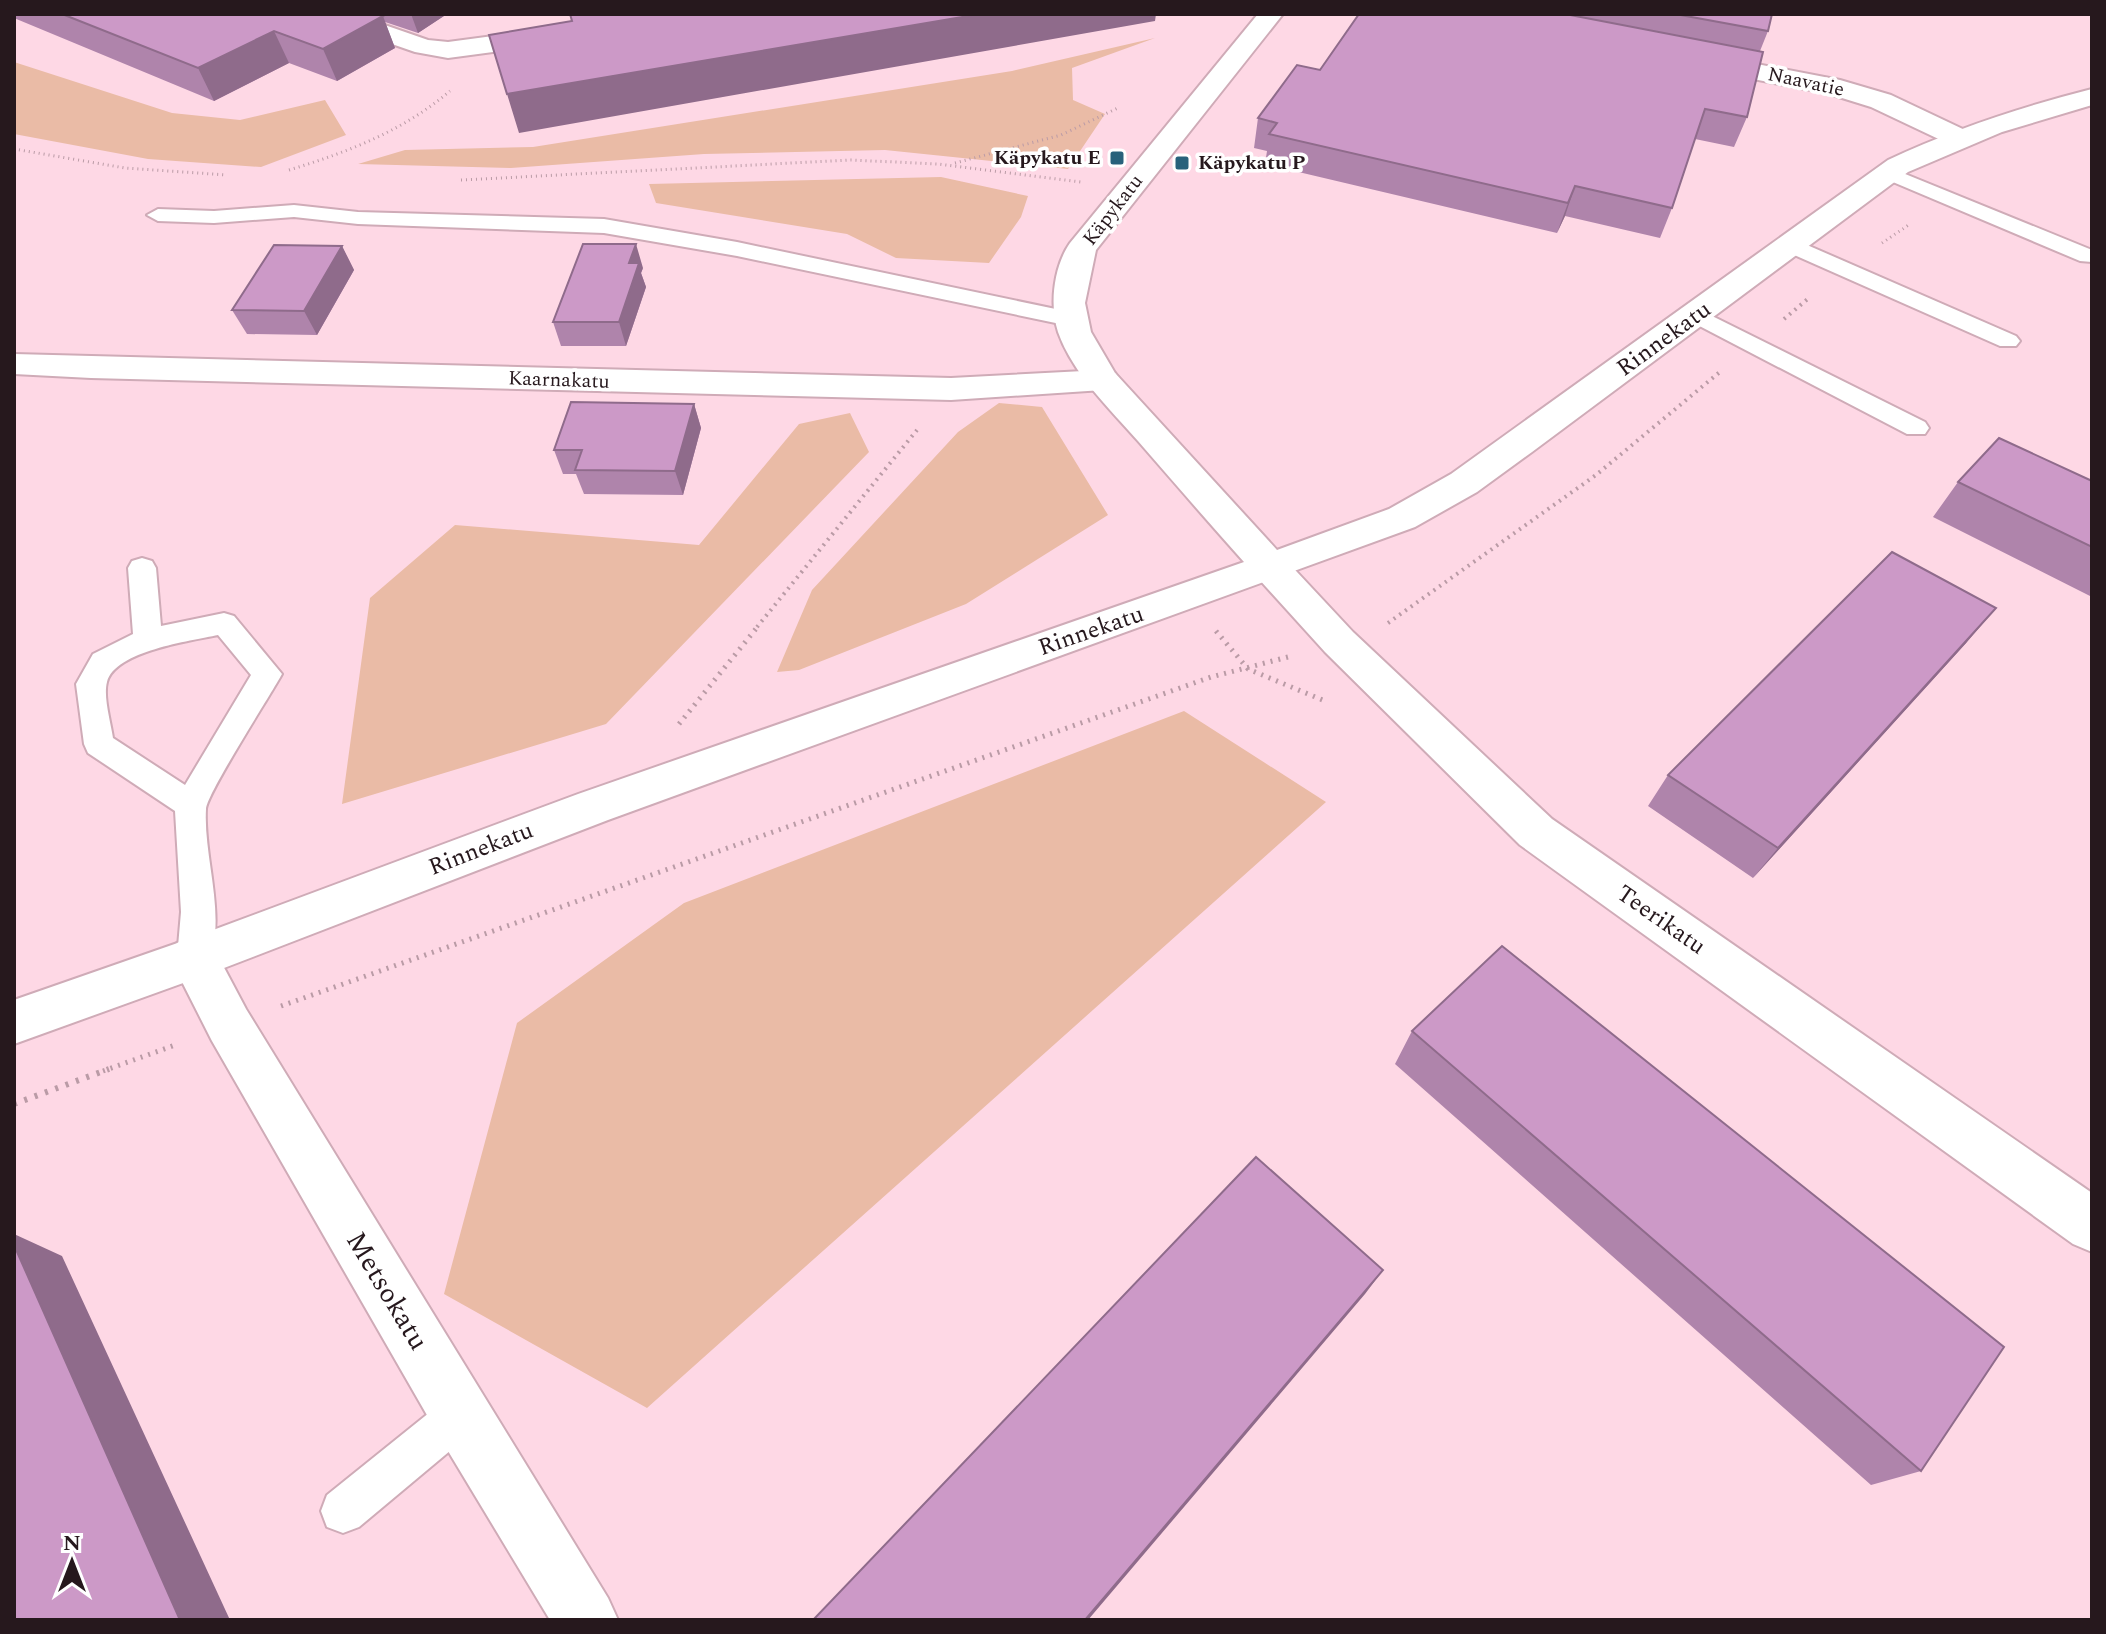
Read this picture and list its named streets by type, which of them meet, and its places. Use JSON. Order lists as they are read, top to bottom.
{
  "streets": {
    "street": [
      "Naavatie",
      "Käpykatu",
      "Rinnekatu",
      "Kaarnakatu",
      "Teerikatu",
      "Metsokatu"
    ]
  },
  "crossings": [
    ["Naavatie", "Rinnekatu"],
    ["Käpykatu", "Rinnekatu"],
    ["Käpykatu", "Kaarnakatu"],
    ["Käpykatu", "Teerikatu"],
    ["Rinnekatu", "Teerikatu"],
    ["Rinnekatu", "Metsokatu"]
  ],
  "places": {
    "transit": ["Käpykatu E", "Käpykatu P"]
  },
  "north": "top"
}
